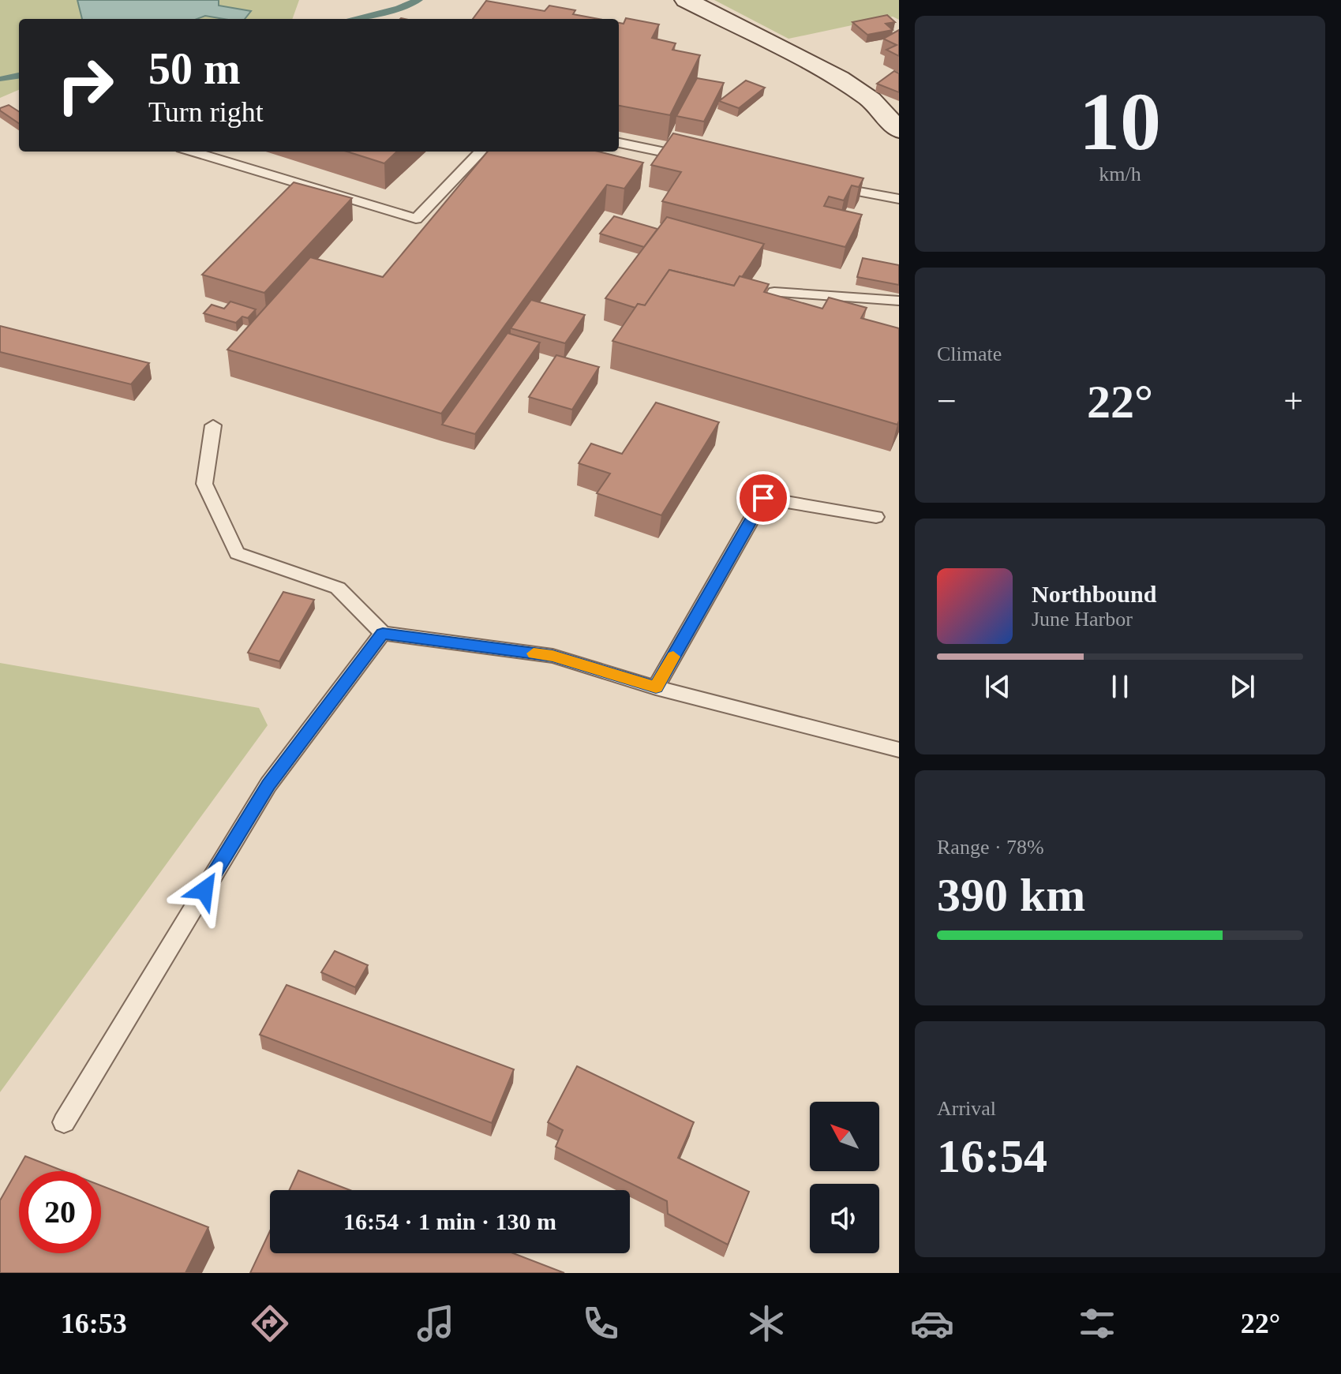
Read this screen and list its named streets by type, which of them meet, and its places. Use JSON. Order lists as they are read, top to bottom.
{
  "north": "top left",
  "page": {
    "tile": [
      ["10", "km/h"],
      "Climate",
      ["Range · 78%", "390 km"],
      ["Arrival", "16:54"]
    ],
    "turn": ["50 m", "Turn right"],
    "heat": ["−", "22°", "+"],
    "song": ["Northbound", "June Harbor"],
    "limit": "20",
    "trip": "16:54 · 1 min · 130 m",
    "tabs": ["16:53", "22°"]
  }
}
